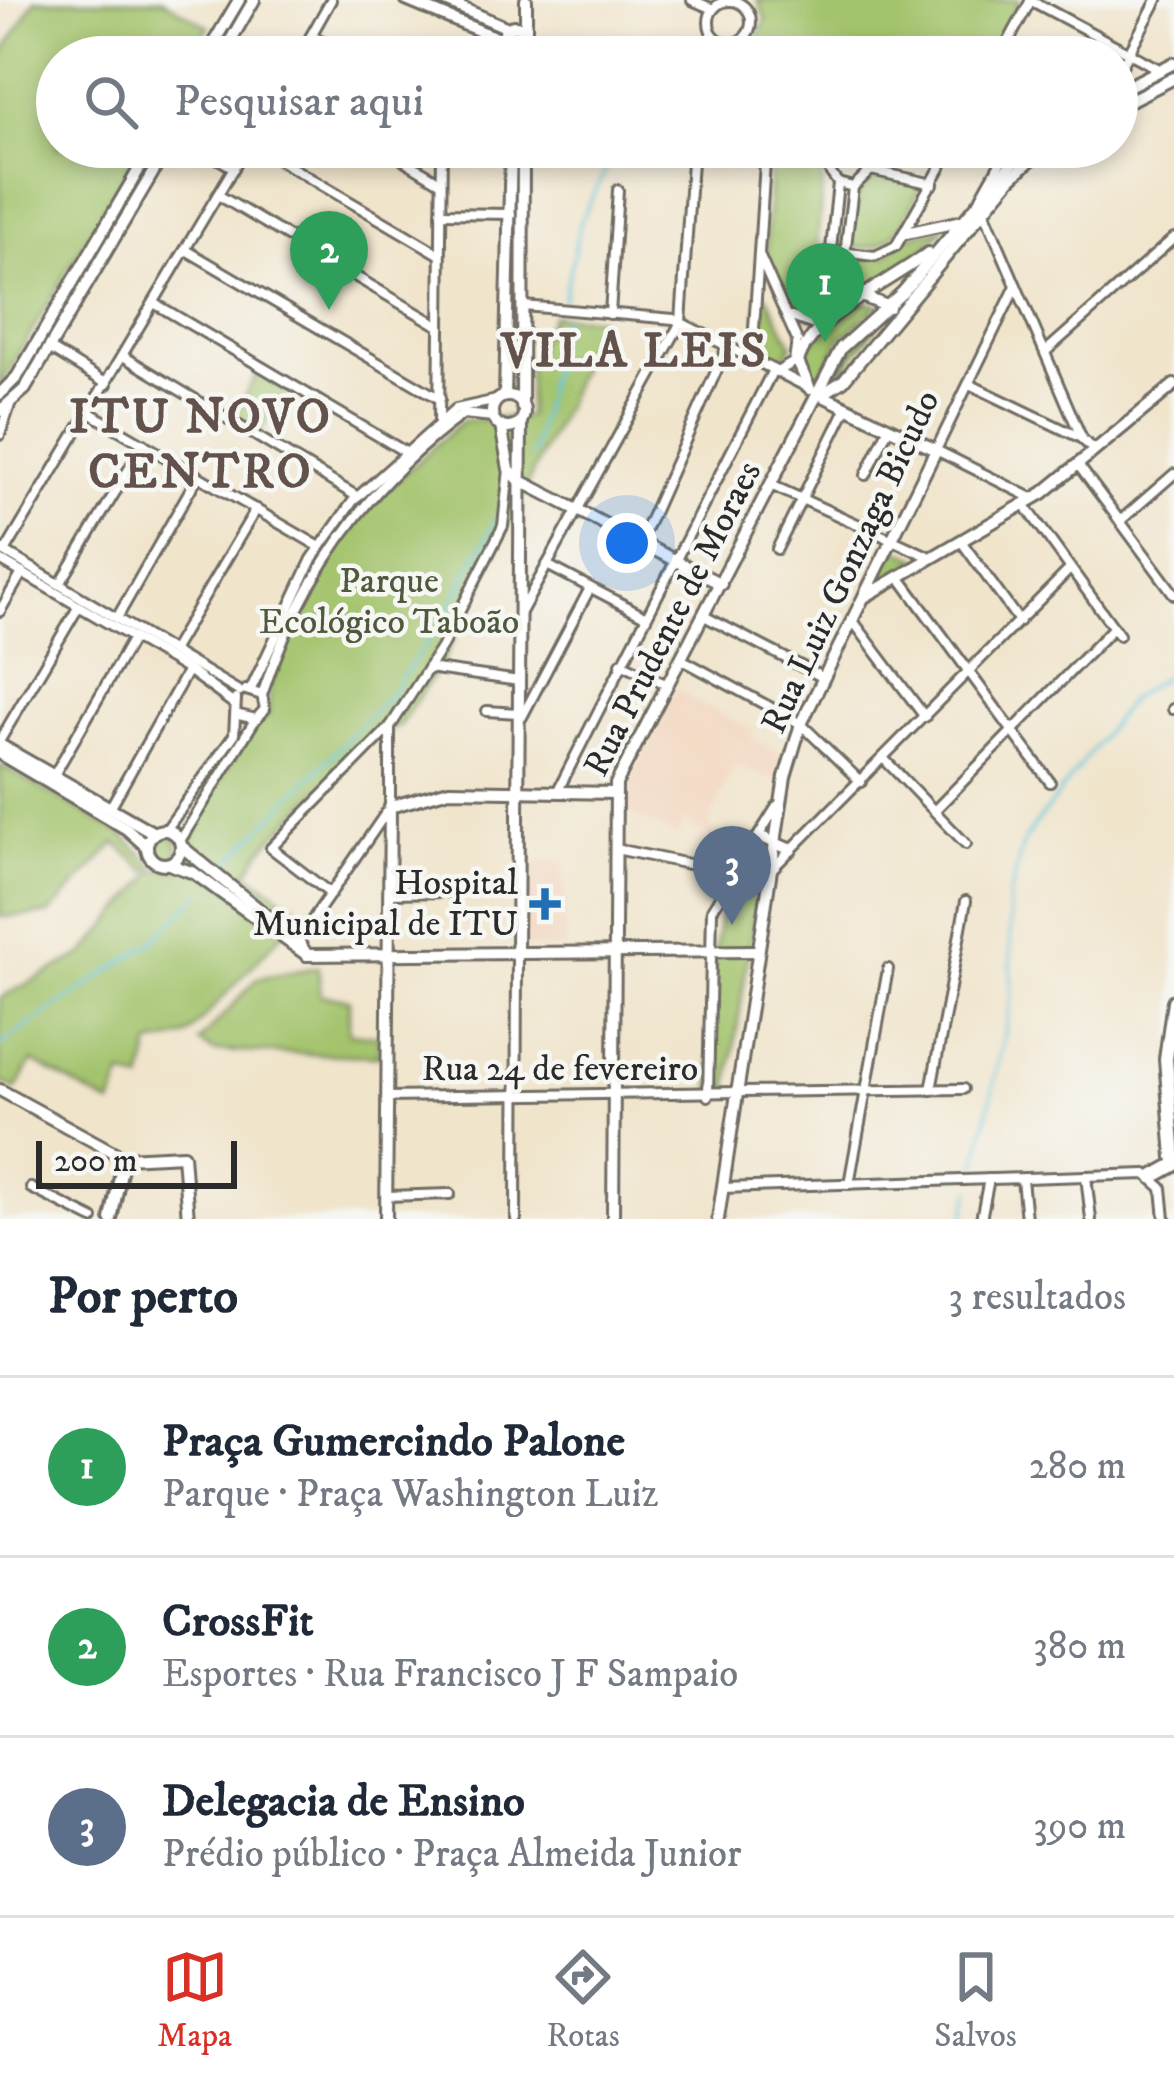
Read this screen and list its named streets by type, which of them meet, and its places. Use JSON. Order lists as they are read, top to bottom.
{
  "streets": {
    "street": ["Rua Luiz Gonzaga Bicudo", "Rua Prudente de Moraes", "Rua 24 de fevereiro"]
  },
  "crossings": [
    ["Rua Luiz Gonzaga Bicudo", "Rua 24 de fevereiro"],
    ["Rua Prudente de Moraes", "Rua 24 de fevereiro"]
  ],
  "districts": ["VILA LEIS", "ITU NOVO CENTRO"],
  "parks": ["Parque Ecológico Taboão"],
  "places": {
    "health": ["Hospital Municipal de ITU"]
  },
  "scale_bar": "200 m",
  "page": {
    "search": "Pesquisar aqui",
    "pins": ["2", "1", "3"],
    "scale": "200 m",
    "heading": ["Por perto", "3 resultados"],
    "list": [
      {
        "mark": "1",
        "name": "Praça Gumercindo Palone",
        "note": "Parque · Praça Washington Luiz",
        "value": "280 m"
      },
      {
        "mark": "2",
        "name": "CrossFit",
        "note": "Esportes · Rua Francisco J F Sampaio",
        "value": "380 m"
      },
      {
        "mark": "3",
        "name": "Delegacia de Ensino",
        "note": "Prédio público · Praça Almeida Junior",
        "value": "390 m"
      }
    ],
    "nav": ["Mapa", "Rotas", "Salvos"]
  }
}
